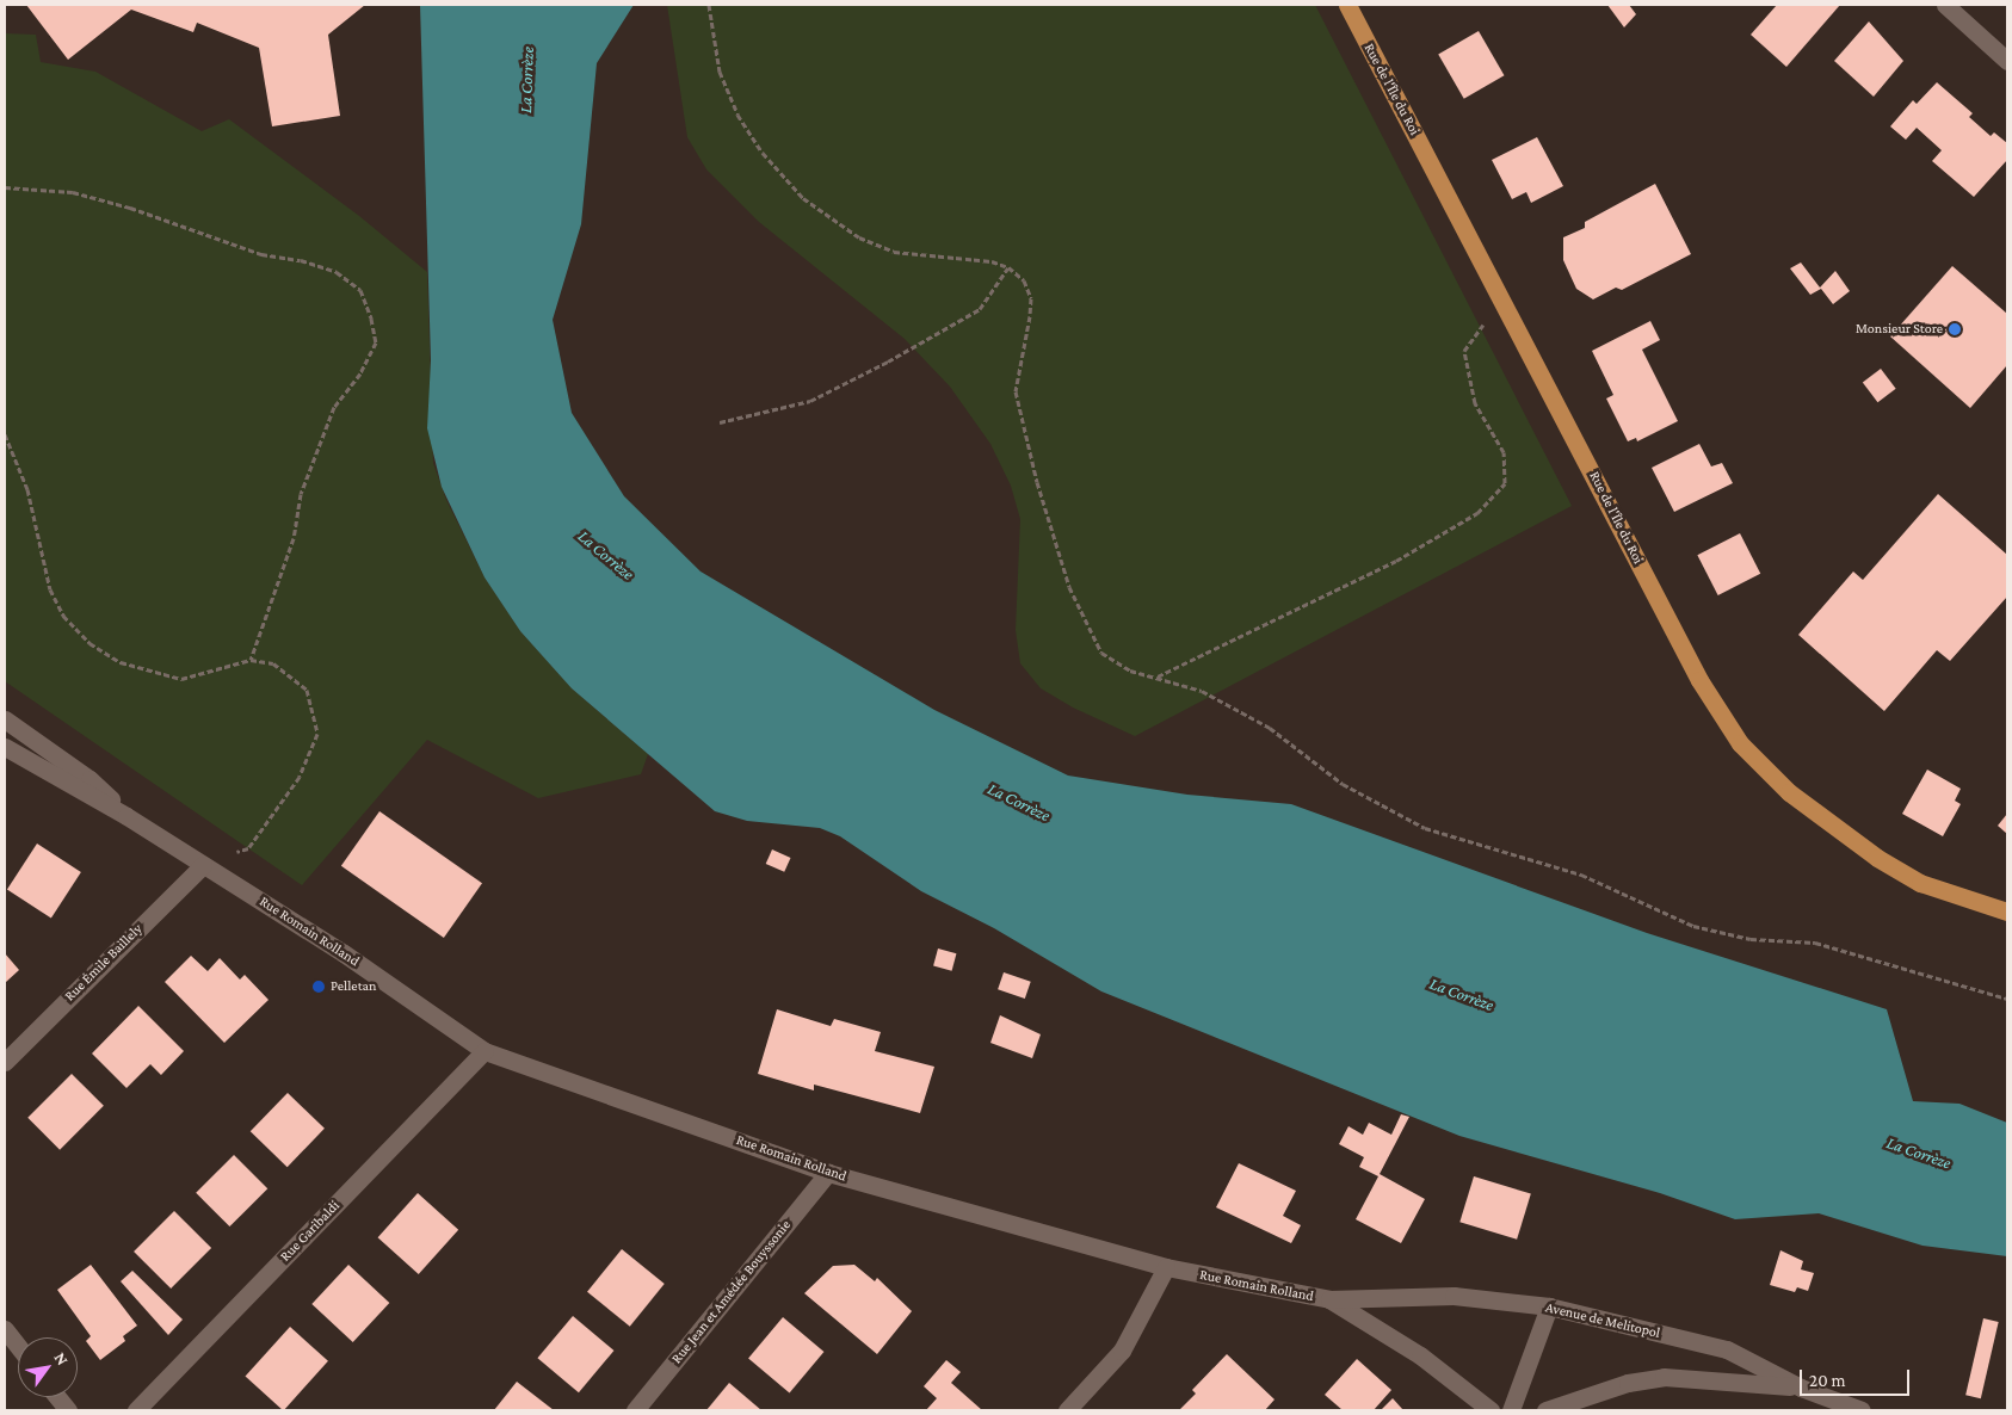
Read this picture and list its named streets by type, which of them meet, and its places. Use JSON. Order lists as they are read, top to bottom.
{
  "streets": {
    "main road": ["Rue de l'Île du Roi"],
    "street": [
      "Rue Romain Rolland",
      "Rue Émile Baillely",
      "Rue Garibaldi",
      "Rue Jean et Amédée Bouyssonie",
      "Avenue de Melitopol"
    ]
  },
  "crossings": [
    ["Rue Romain Rolland", "Rue Émile Baillely"],
    ["Rue Romain Rolland", "Rue Garibaldi"],
    ["Rue Romain Rolland", "Rue Jean et Amédée Bouyssonie"],
    ["Rue Romain Rolland", "Avenue de Melitopol"]
  ],
  "water": ["La Corrèze"],
  "places": ["Monsieur Store", "Pelletan"],
  "scale_bar": "20 m",
  "north": "top right"
}
